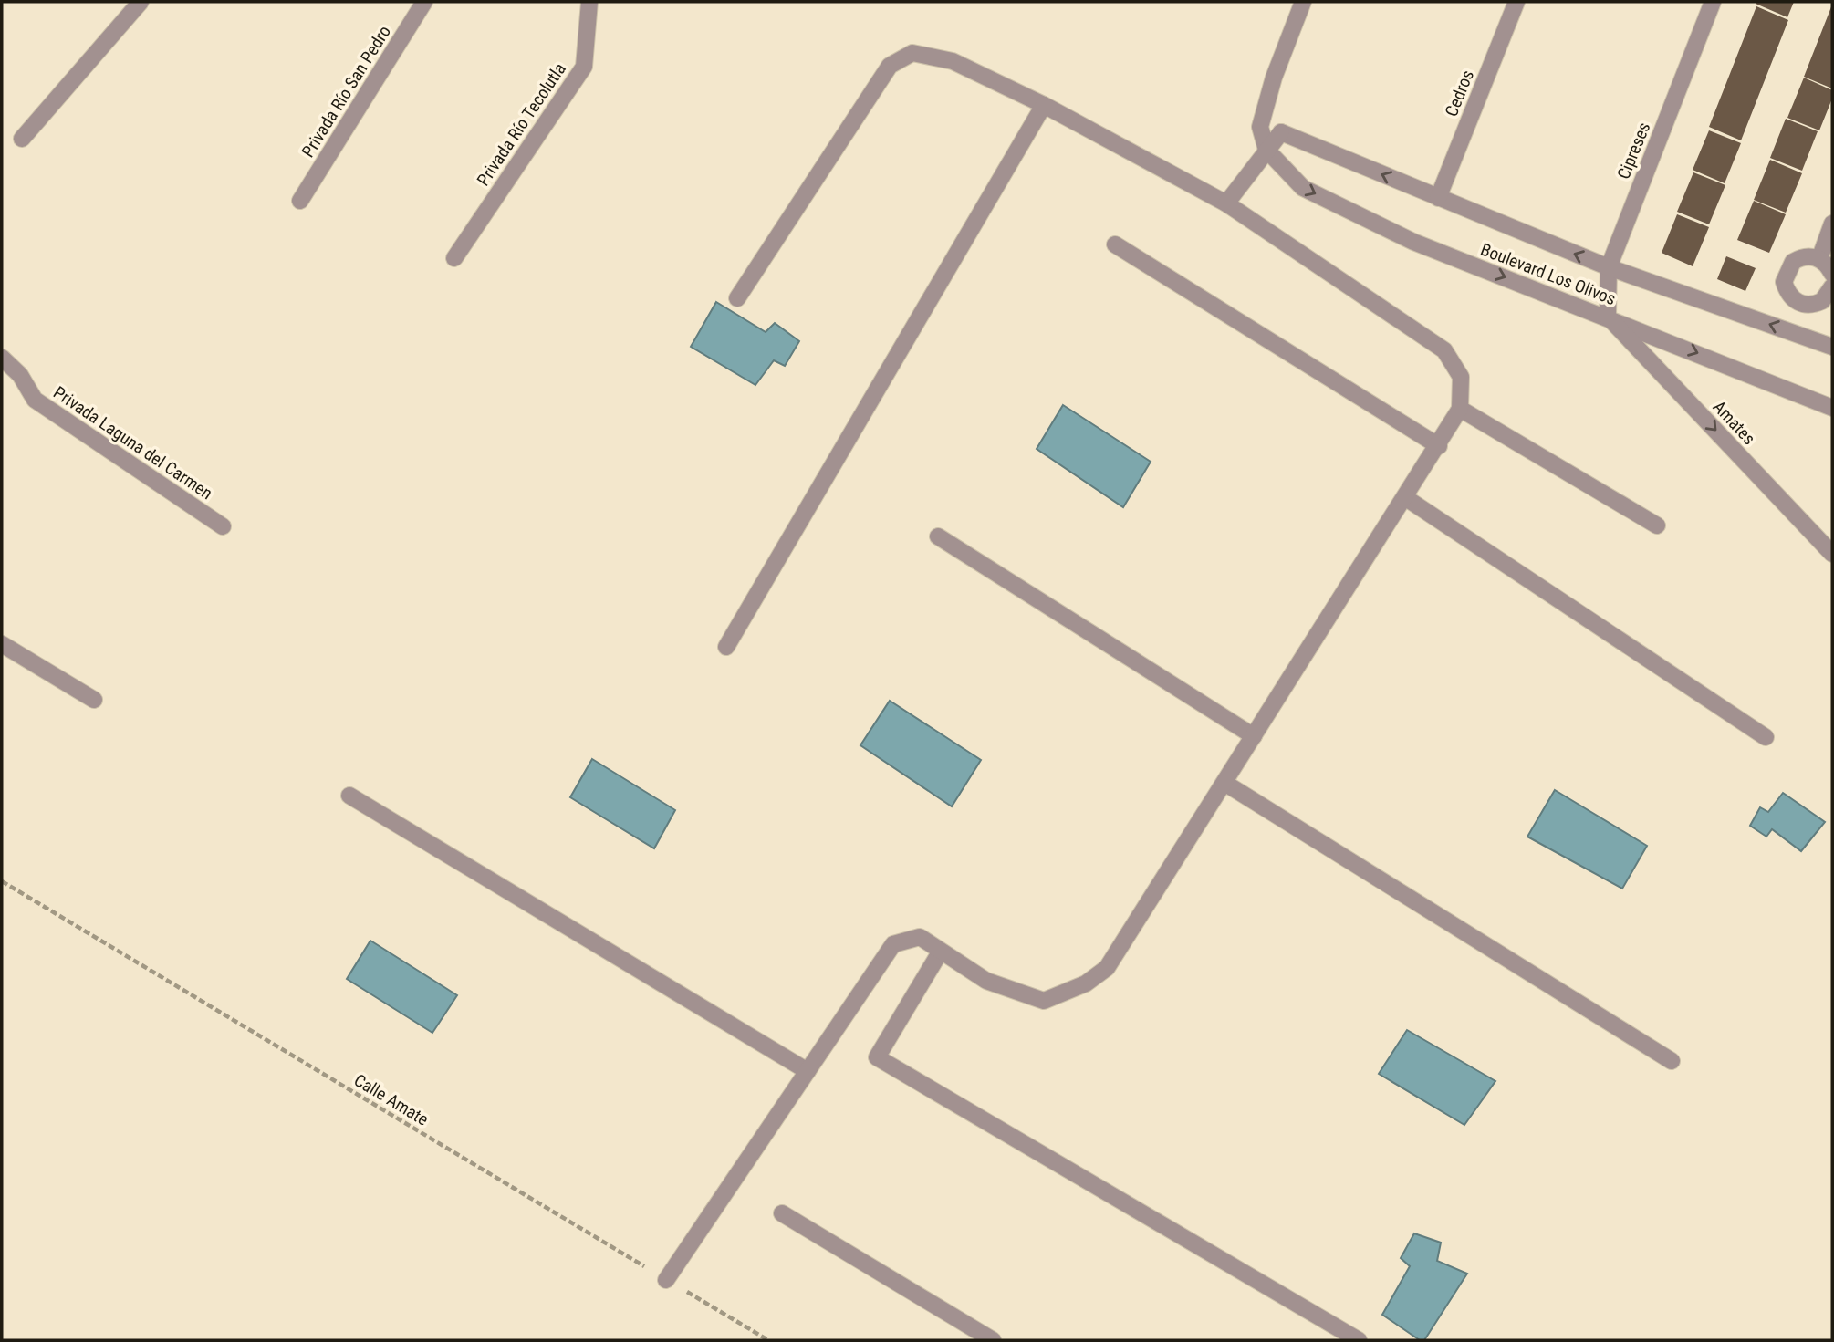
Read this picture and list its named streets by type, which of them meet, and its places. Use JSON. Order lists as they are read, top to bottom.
{
  "streets": {
    "street": [
      "Privada Río San Pedro",
      "Cedros",
      "Privada Río Tecolutla",
      "Cipreses",
      "Boulevard Los Olivos",
      "Amates",
      "Privada Laguna del Carmen"
    ],
    "path": ["Calle Amate"]
  },
  "crossings": [
    ["Cedros", "Boulevard Los Olivos"],
    ["Cipreses", "Boulevard Los Olivos"],
    ["Cipreses", "Amates"],
    ["Boulevard Los Olivos", "Amates"]
  ]
}
